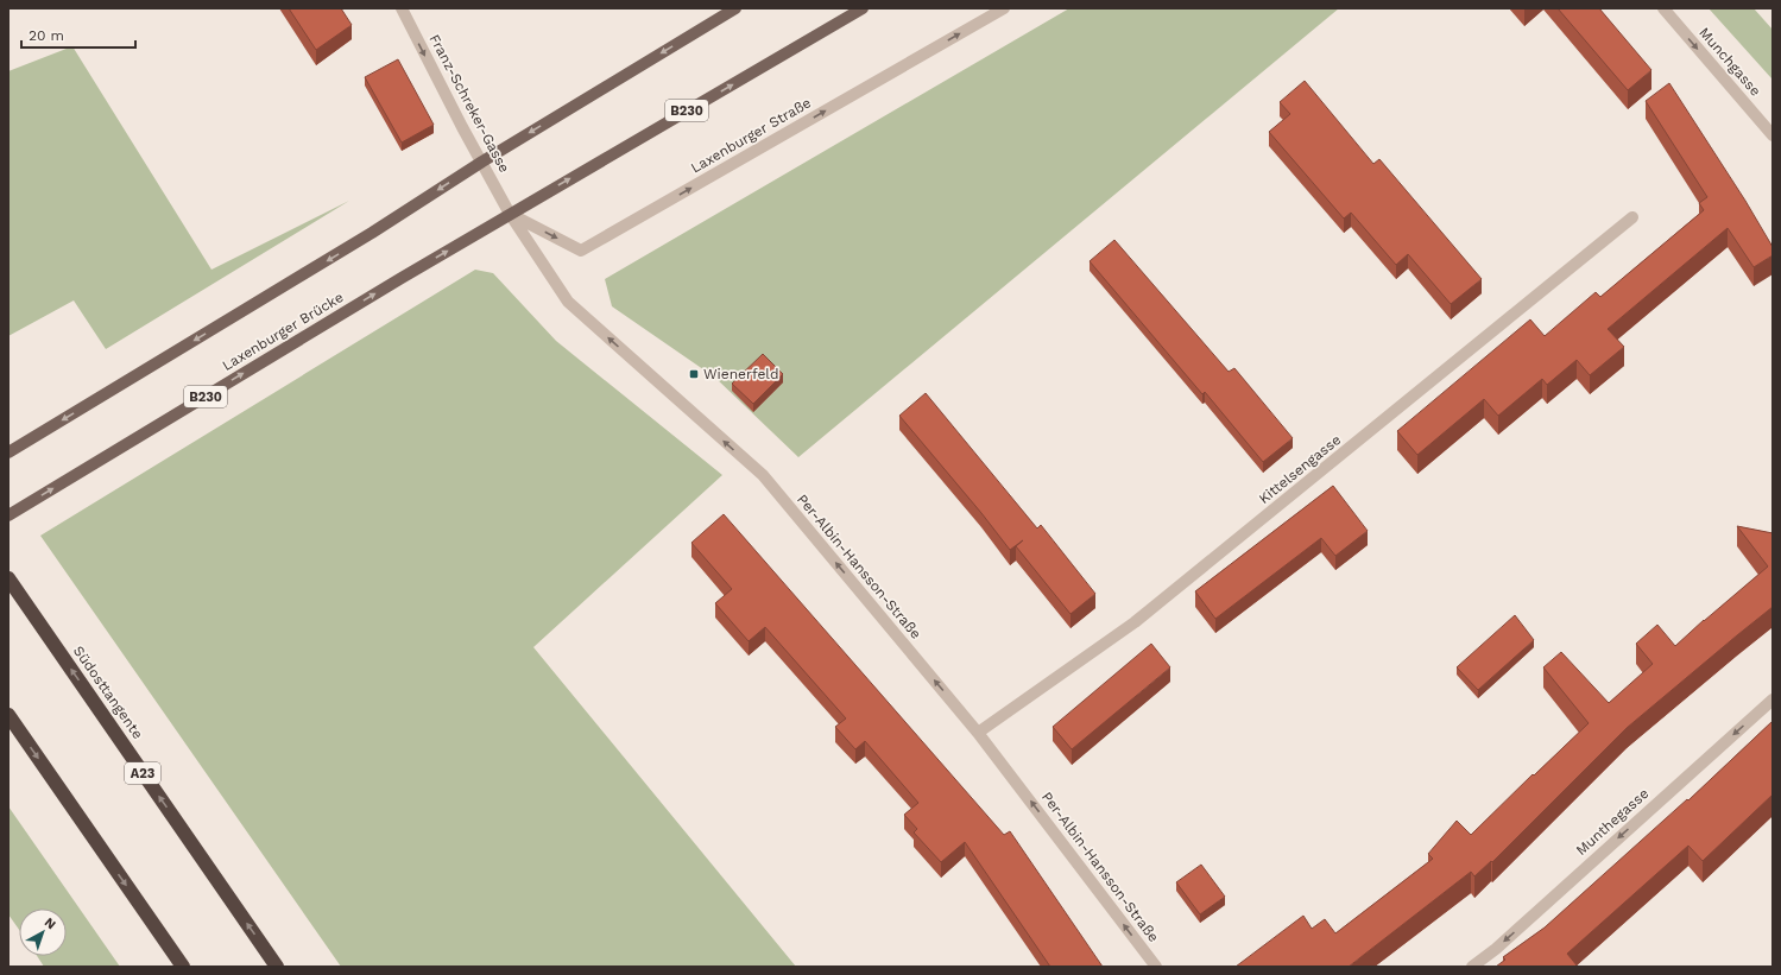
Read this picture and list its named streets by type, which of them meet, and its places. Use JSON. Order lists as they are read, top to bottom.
{
  "streets": {
    "highway": ["Südosttangente", "A23"],
    "main road": ["B230", "Laxenburger Brücke"],
    "street": [
      "Munchgasse",
      "Franz-Schreker-Gasse",
      "Laxenburger Straße",
      "Kittelsengasse",
      "Per-Albin-Hansson-Straße",
      "Munthegasse"
    ]
  },
  "crossings": [
    ["Franz-Schreker-Gasse", "B230"],
    ["Franz-Schreker-Gasse", "Laxenburger Straße"],
    ["Franz-Schreker-Gasse", "Laxenburger Brücke"],
    ["Franz-Schreker-Gasse", "Per-Albin-Hansson-Straße"],
    ["B230", "Laxenburger Straße"],
    ["B230", "Laxenburger Brücke"],
    ["B230", "Per-Albin-Hansson-Straße"],
    ["Laxenburger Straße", "Laxenburger Brücke"],
    ["Laxenburger Straße", "Per-Albin-Hansson-Straße"],
    ["Laxenburger Brücke", "Per-Albin-Hansson-Straße"],
    ["Kittelsengasse", "Per-Albin-Hansson-Straße"]
  ],
  "one_way": [
    "Munchgasse",
    "Franz-Schreker-Gasse",
    "Laxenburger Straße",
    "Per-Albin-Hansson-Straße",
    "Munthegasse"
  ],
  "places": {
    "transit": ["Wienerfeld"]
  },
  "scale_bar": "20 m",
  "north": "top right"
}
